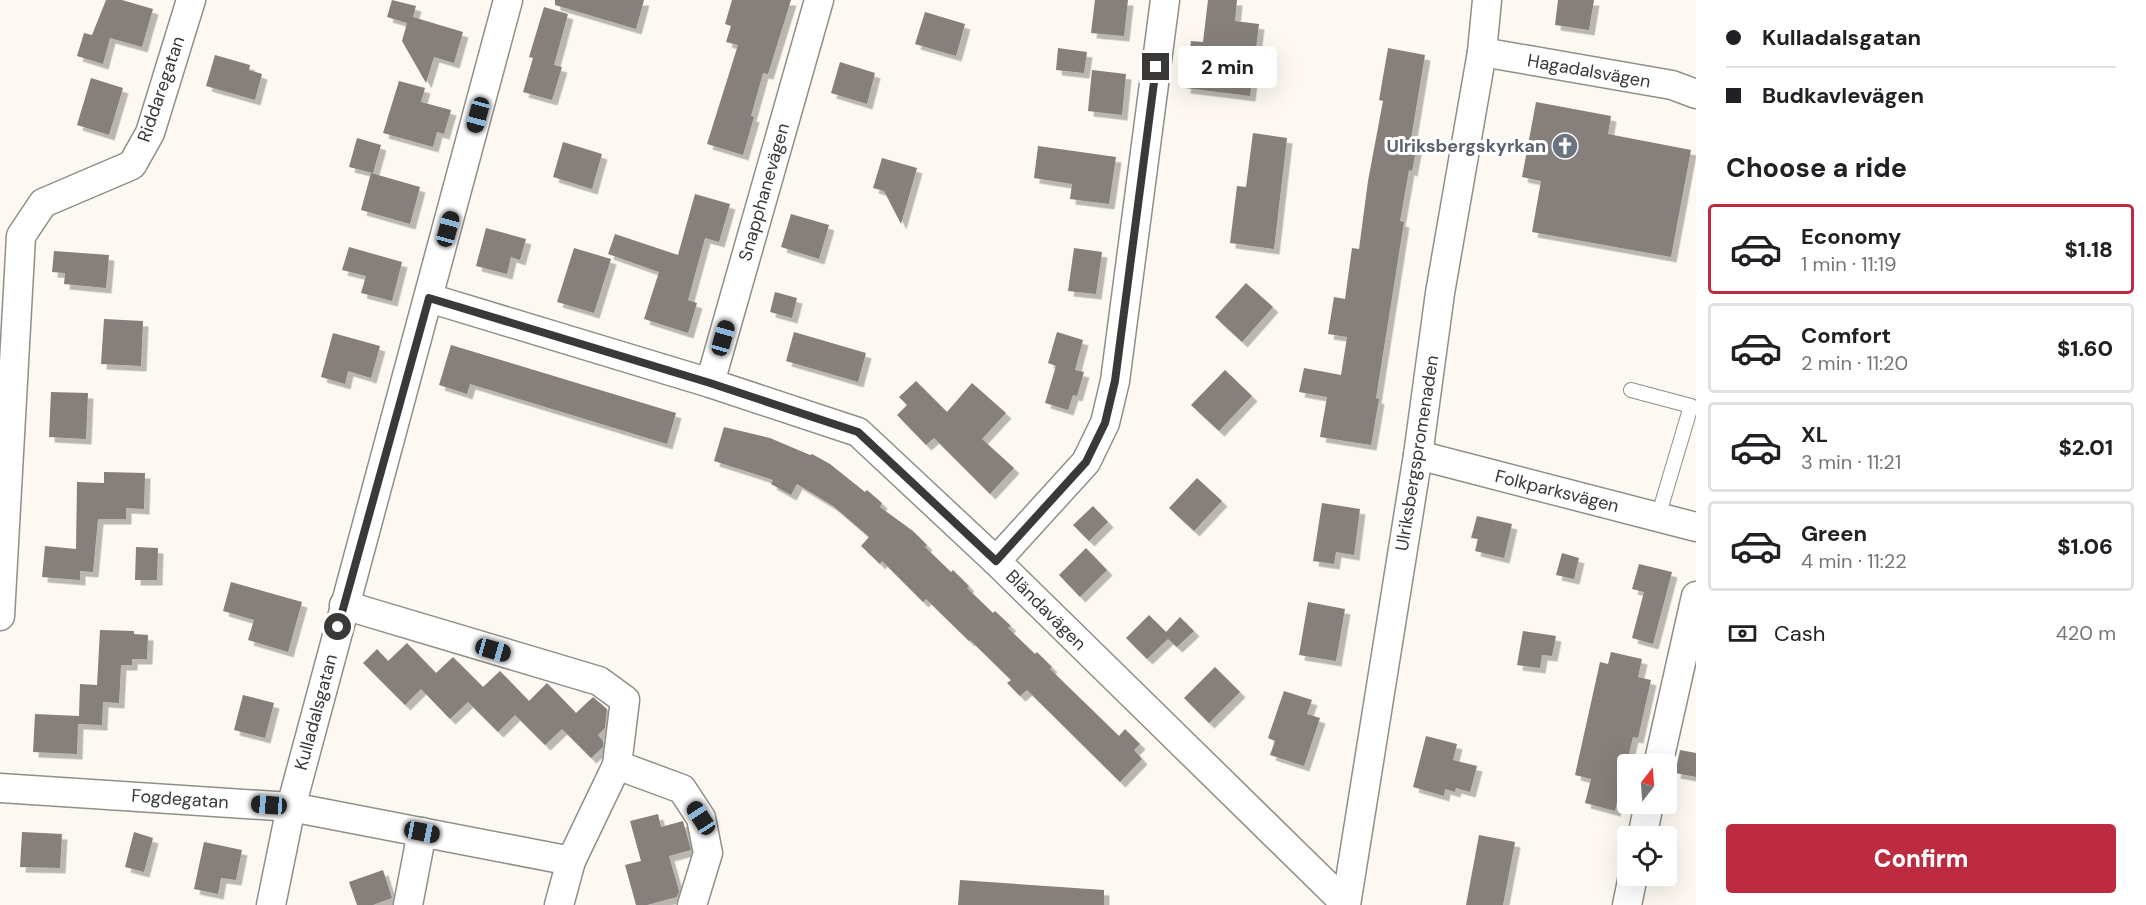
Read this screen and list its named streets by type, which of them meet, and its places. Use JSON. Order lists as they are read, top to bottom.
{
  "streets": {
    "street": [
      "Hagadalsvägen",
      "Riddaregatan",
      "Snapphanevägen",
      "Ulriksbergspromenaden",
      "Folkparksvägen",
      "Bländavägen",
      "Kulladalsgatan",
      "Fogdegatan"
    ]
  },
  "crossings": [
    ["Hagadalsvägen", "Ulriksbergspromenaden"],
    ["Snapphanevägen", "Bländavägen"],
    ["Ulriksbergspromenaden", "Folkparksvägen"],
    ["Ulriksbergspromenaden", "Bländavägen"],
    ["Bländavägen", "Kulladalsgatan"],
    ["Kulladalsgatan", "Fogdegatan"]
  ],
  "places": {
    "church": ["Ulriksbergskyrkan"]
  },
  "north": "top",
  "page": {
    "banner": ["Kulladalsgatan", "Budkavlevägen"],
    "bubble": "2 min",
    "heading": "Choose a ride",
    "list": [
      {
        "name": "Economy",
        "note": "1 min · 11:19",
        "value": "$1.18"
      },
      {
        "name": "Comfort",
        "note": "2 min · 11:20",
        "value": "$1.60"
      },
      {
        "name": "XL",
        "note": "3 min · 11:21",
        "value": "$2.01"
      },
      {
        "name": "Green",
        "note": "4 min · 11:22",
        "value": "$1.06"
      }
    ],
    "pay": ["Cash", "420 m"],
    "buttons": "Confirm"
  }
}
